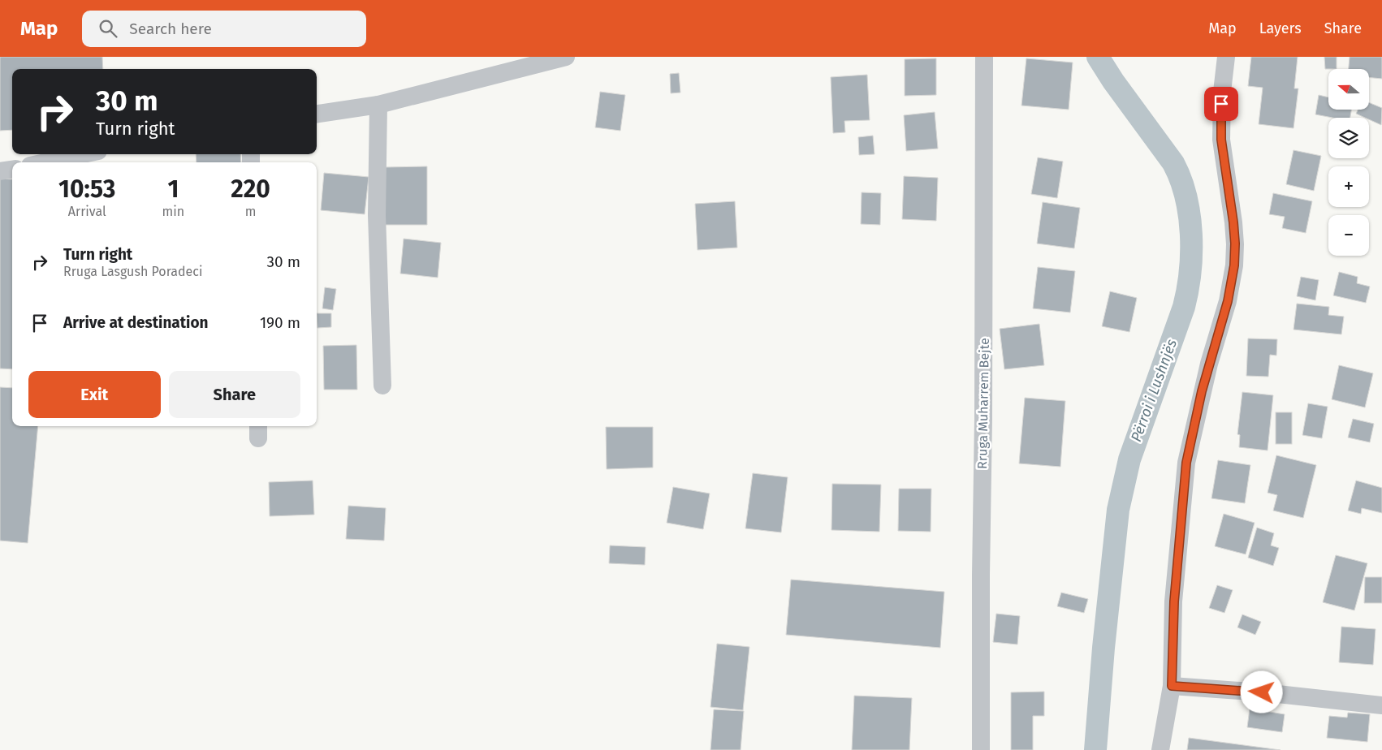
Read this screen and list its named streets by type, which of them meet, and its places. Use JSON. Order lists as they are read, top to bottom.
{
  "streets": {
    "street": ["Rruga Muharrem Bejte"]
  },
  "water": ["Përroi i Lushnjës"],
  "north": "left",
  "page": {
    "header": "Map",
    "search": "Search here",
    "nav": ["Map", "Layers", "Share"],
    "map_buttons": ["+", "−"],
    "turn": ["30 m", "Turn right"],
    "eta": [
      "10:53",
      "Arrival",
      "1",
      "min",
      "220",
      "m"
    ],
    "list": [
      {
        "name": "Turn right",
        "note": "Rruga Lasgush Poradeci",
        "value": "30 m"
      },
      {
        "name": "Arrive at destination",
        "value": "190 m"
      }
    ],
    "buttons": ["Exit", "Share"]
  }
}
